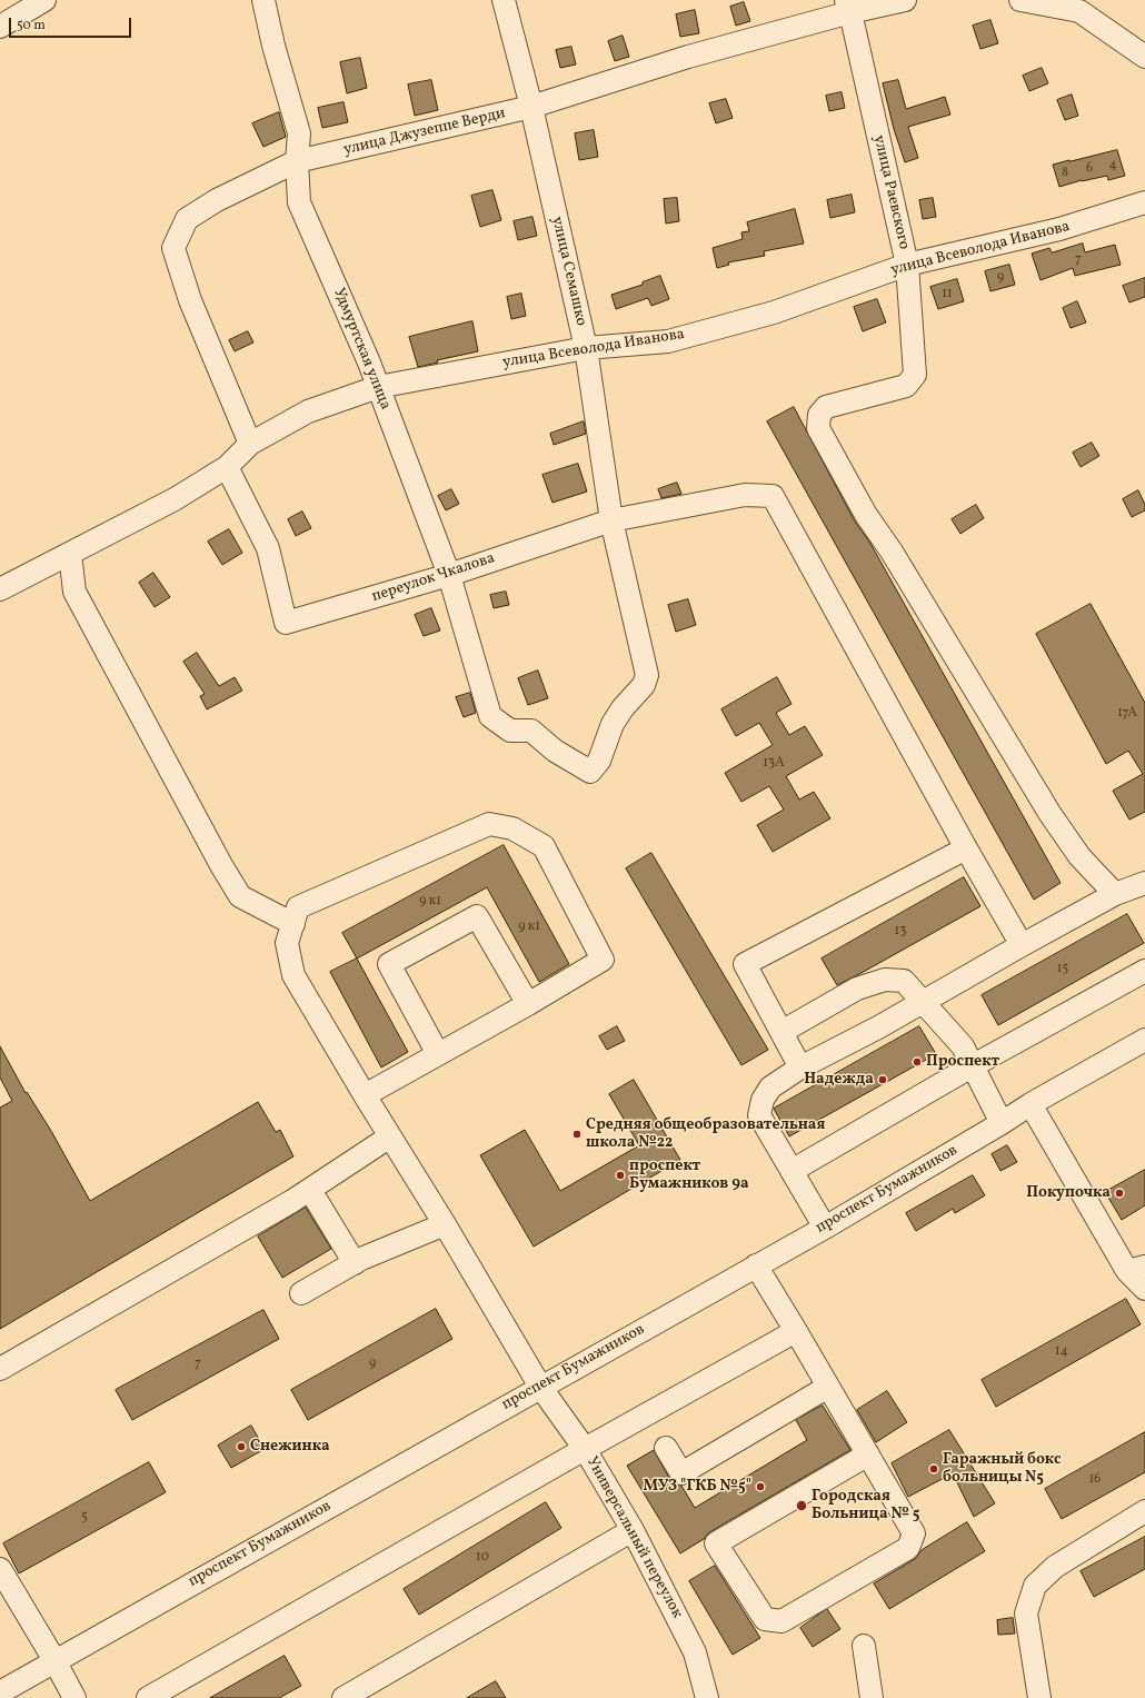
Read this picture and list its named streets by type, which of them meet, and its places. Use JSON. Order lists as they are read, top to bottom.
{
  "streets": {
    "street": [
      "улица Джузеппе Верди",
      "улица Раевского",
      "улица Всеволода Иванова",
      "улица Семашко",
      "Удмуртская улица",
      "переулок Чкалова",
      "проспект Бумажников",
      "Универсальный переулок"
    ]
  },
  "crossings": [
    ["улица Джузеппе Верди", "улица Раевского"],
    ["улица Джузеппе Верди", "улица Всеволода Иванова"],
    ["улица Джузеппе Верди", "улица Семашко"],
    ["улица Джузеппе Верди", "Удмуртская улица"],
    ["улица Раевского", "улица Всеволода Иванова"],
    ["улица Всеволода Иванова", "улица Семашко"],
    ["улица Всеволода Иванова", "Удмуртская улица"],
    ["улица Всеволода Иванова", "переулок Чкалова"],
    ["улица Семашко", "Удмуртская улица"],
    ["улица Семашко", "переулок Чкалова"],
    ["Удмуртская улица", "переулок Чкалова"],
    ["проспект Бумажников", "Универсальный переулок"]
  ],
  "places": [
    "Проспект",
    "Надежда",
    "Средняя общеобразовательная школа №22",
    "проспект Бумажников 9а",
    "Покупочка",
    "Снежинка",
    "Гаражный бокс больницы N5",
    "МУЗ \"ГКБ №5\"",
    "Городская Больница № 5"
  ],
  "house_numbers": [
    "4",
    "6",
    "8",
    "7",
    "9",
    "11",
    "17А",
    "13А",
    "9 к1",
    "9 к1",
    "13",
    "15",
    "14",
    "7",
    "9",
    "16",
    "5",
    "10"
  ],
  "scale_bar": "50 m"
}
